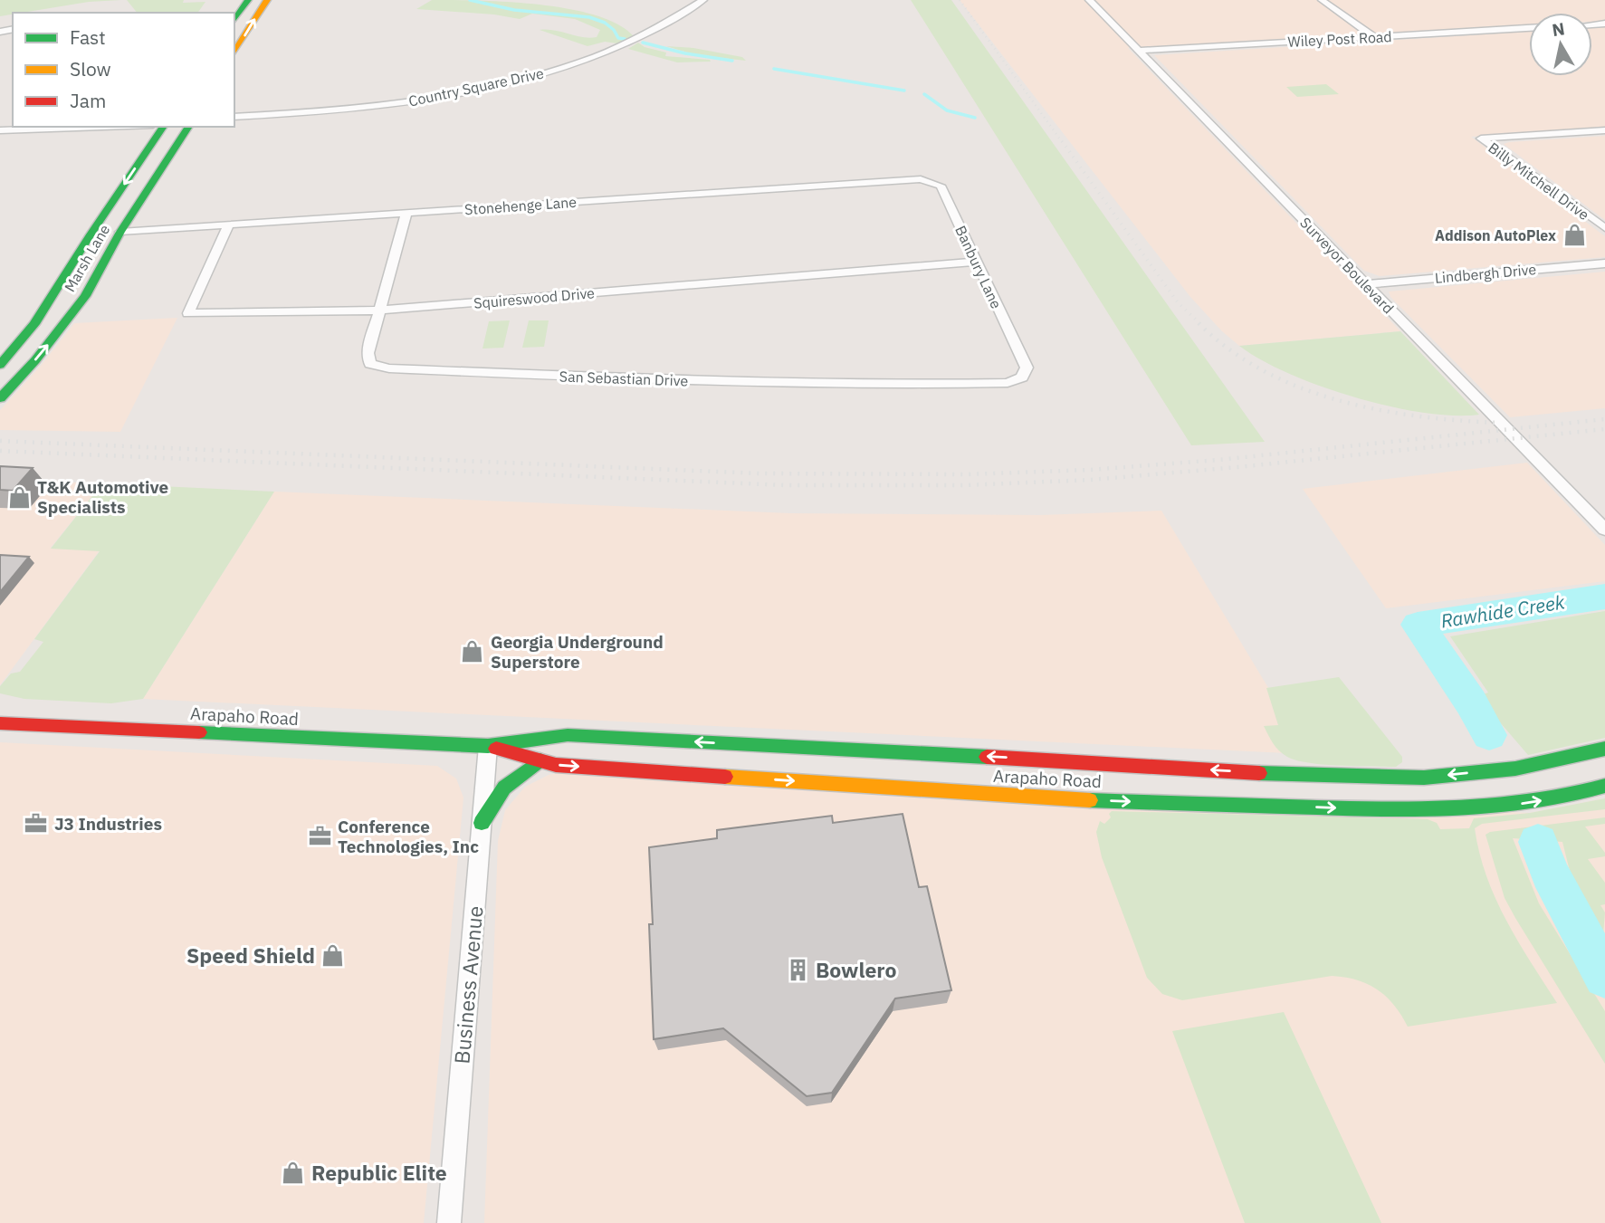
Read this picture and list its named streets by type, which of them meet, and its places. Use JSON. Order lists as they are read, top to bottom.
{
  "streets": {
    "main road": ["Marsh Lane", "Arapaho Road"],
    "street": [
      "Wiley Post Road",
      "Country Square Drive",
      "Billy Mitchell Drive",
      "Stonehenge Lane",
      "Surveyor Boulevard",
      "Banbury Lane",
      "Lindbergh Drive",
      "Squireswood Drive",
      "San Sebastian Drive",
      "Business Avenue"
    ]
  },
  "crossings": [
    ["Wiley Post Road", "Surveyor Boulevard"],
    ["Stonehenge Lane", "Marsh Lane"],
    ["Stonehenge Lane", "Banbury Lane"],
    ["Stonehenge Lane", "Squireswood Drive"],
    ["Stonehenge Lane", "San Sebastian Drive"],
    ["Surveyor Boulevard", "Lindbergh Drive"],
    ["Banbury Lane", "Squireswood Drive"],
    ["Banbury Lane", "San Sebastian Drive"],
    ["Squireswood Drive", "San Sebastian Drive"],
    ["Arapaho Road", "Business Avenue"]
  ],
  "water": ["Rawhide Creek"],
  "places": {
    "shop": [
      "Addison AutoPlex",
      "T&K Automotive Specialists",
      "Georgia Underground Superstore",
      "Speed Shield",
      "Republic Elite"
    ],
    "office": ["J3 Industries", "Conference Technologies, Inc"],
    "building": ["Bowlero"]
  },
  "legend": ["Fast", "Slow", "Jam"],
  "north": "top"
}
